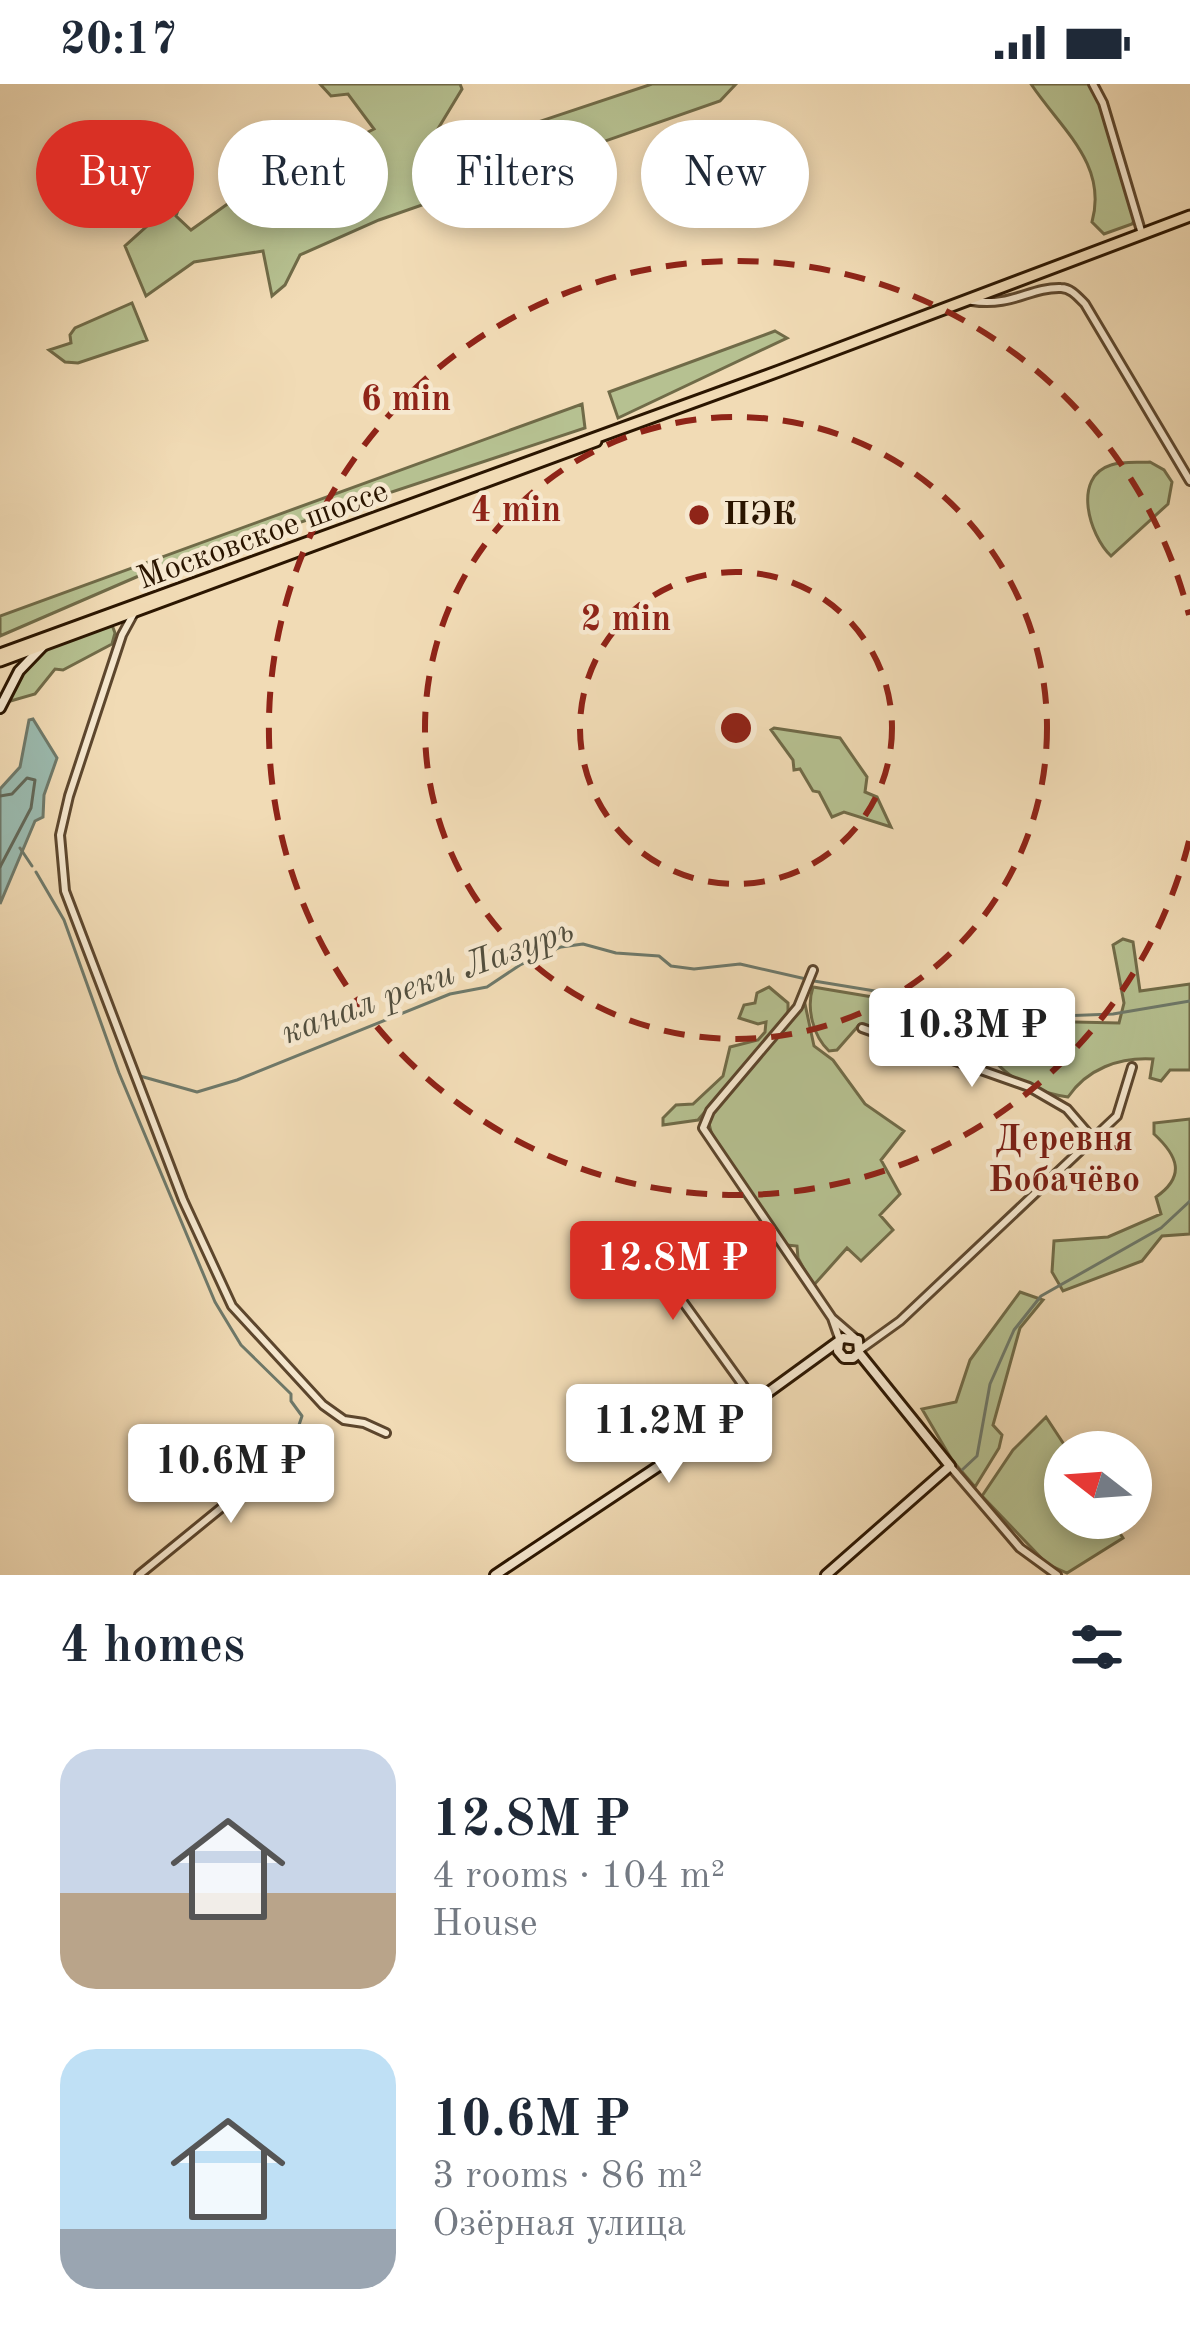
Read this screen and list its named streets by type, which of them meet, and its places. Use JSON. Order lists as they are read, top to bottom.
{
  "streets": {
    "main road": ["Московское шоссе"]
  },
  "districts": ["Деревня Бобачёво"],
  "water": ["канал реки Лазурь"],
  "places": ["ПЭК"],
  "north": "left",
  "page": {
    "status": "20:17",
    "chip": [
      "Buy",
      "Rent",
      "Filters",
      "New"
    ],
    "price": [
      "10.3M ₽",
      "12.8M ₽",
      "11.2M ₽",
      "10.6M ₽"
    ],
    "heading": "4 homes",
    "list": [
      {
        "name": "12.8M ₽",
        "note": "4 rooms · 104 m² · House"
      },
      {
        "name": "10.6M ₽",
        "note": "3 rooms · 86 m² · Озёрная улица"
      }
    ]
  },
  "rings": ["6 min", "4 min", "2 min"]
}
